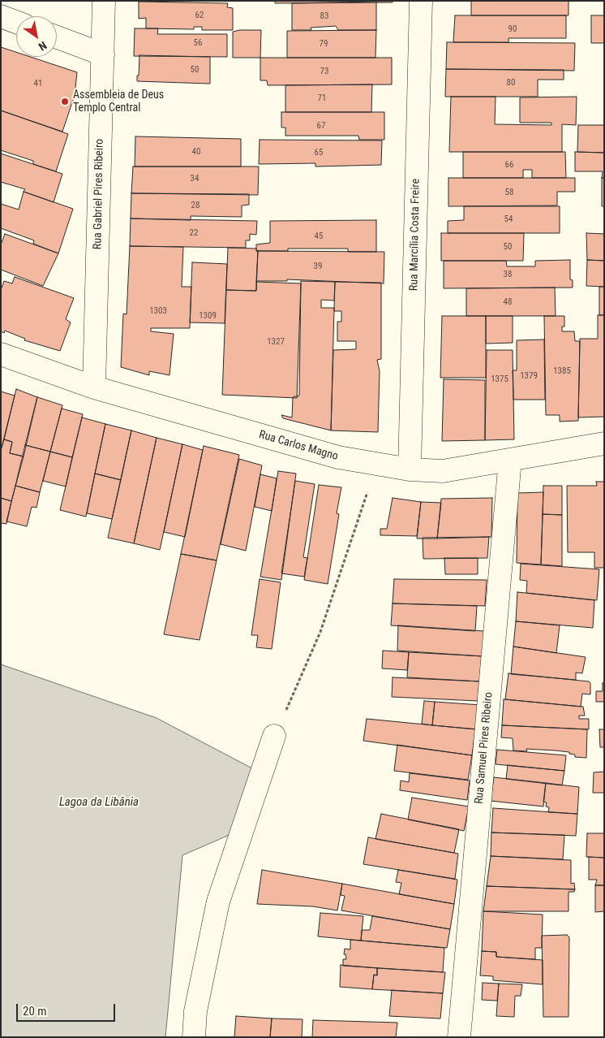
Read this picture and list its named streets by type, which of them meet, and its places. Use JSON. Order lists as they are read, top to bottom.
{
  "streets": {
    "street": [
      "Rua Gabriel Pires Ribeiro",
      "Rua Marcília Costa Freire",
      "Rua Carlos Magno",
      "Rua Samuel Pires Ribeiro"
    ]
  },
  "crossings": [
    ["Rua Gabriel Pires Ribeiro", "Rua Carlos Magno"],
    ["Rua Marcília Costa Freire", "Rua Carlos Magno"],
    ["Rua Carlos Magno", "Rua Samuel Pires Ribeiro"]
  ],
  "water": ["Lagoa da Libânia"],
  "places": ["Assembleia de Deus Templo Central"],
  "house_numbers": [
    "62",
    "83",
    "90",
    "56",
    "79",
    "50",
    "73",
    "80",
    "41",
    "71",
    "67",
    "40",
    "65",
    "66",
    "34",
    "58",
    "28",
    "54",
    "22",
    "45",
    "50",
    "39",
    "38",
    "48",
    "1303",
    "1309",
    "1327",
    "1385",
    "1379",
    "1375"
  ],
  "scale_bar": "20 m",
  "north": "bottom right"
}
